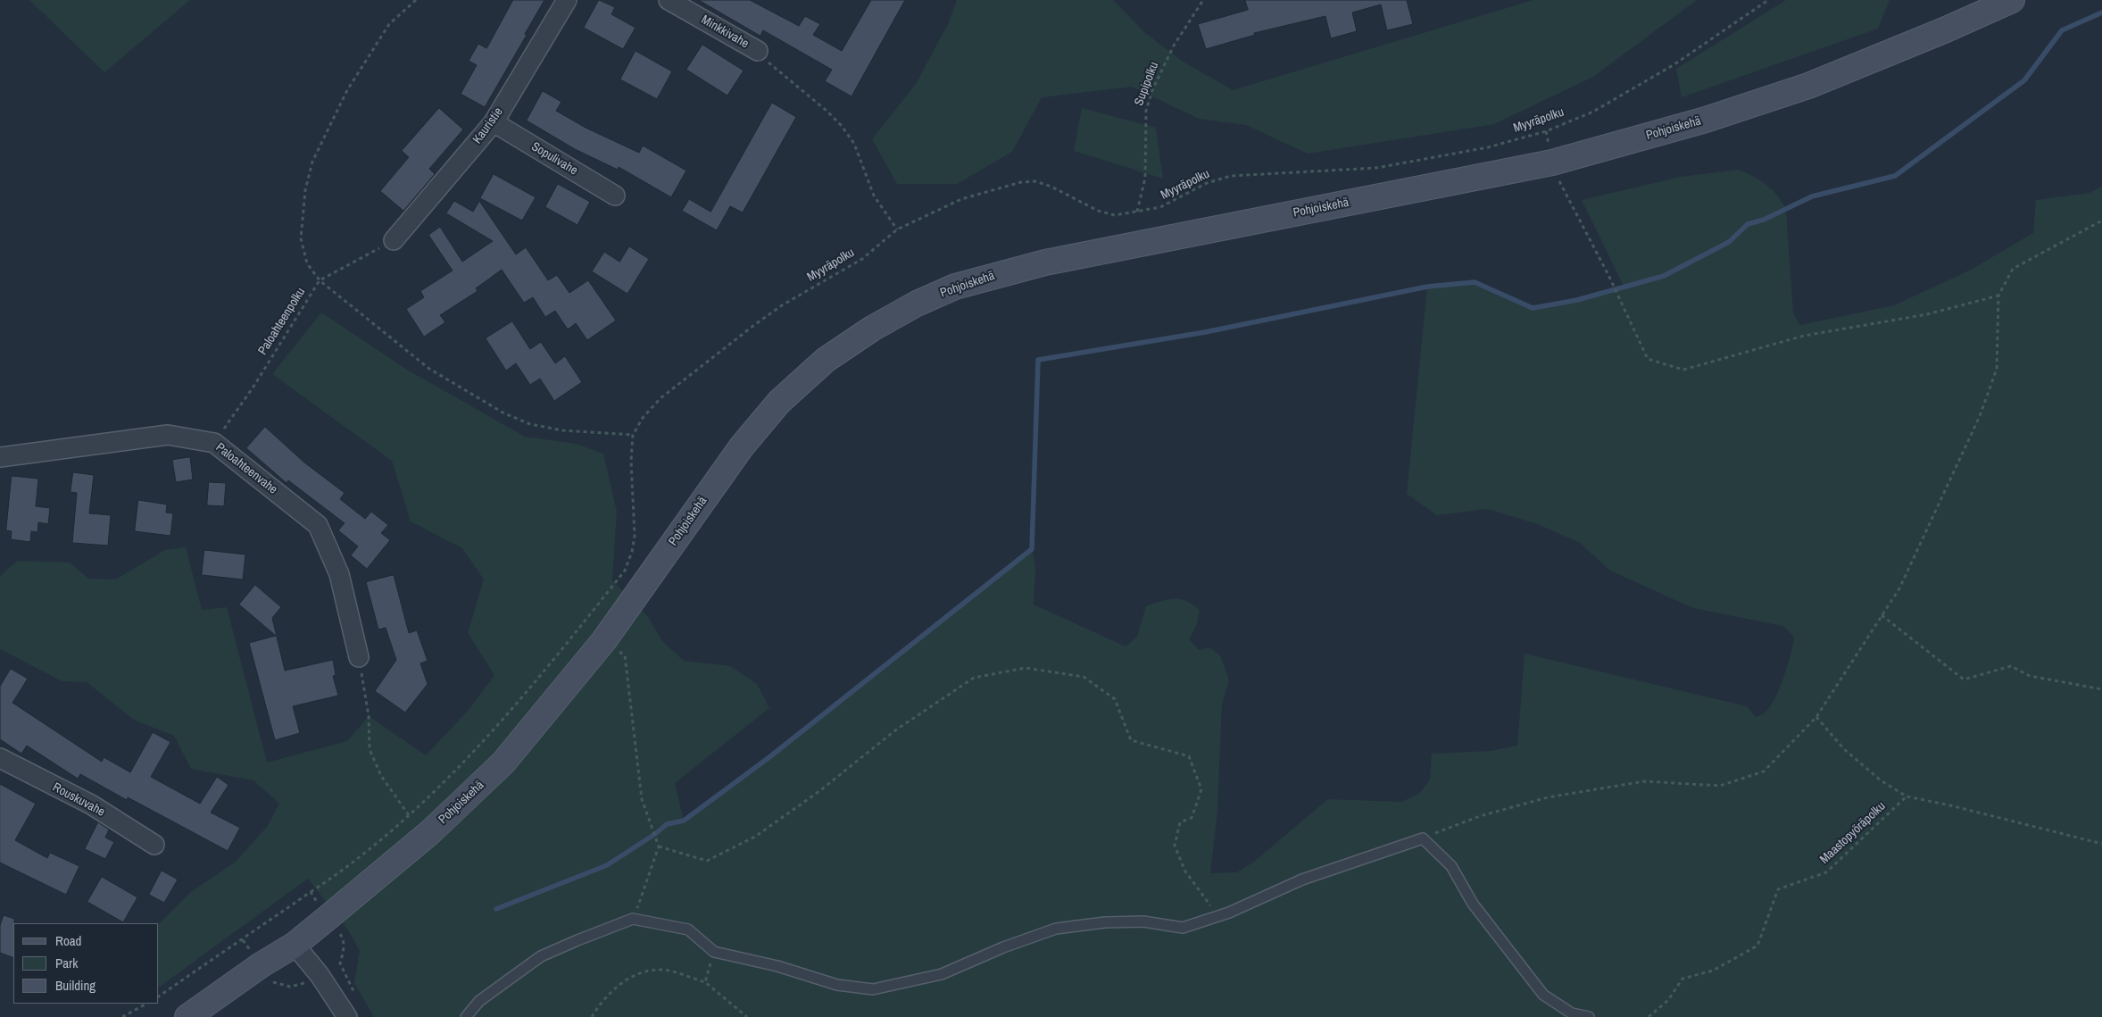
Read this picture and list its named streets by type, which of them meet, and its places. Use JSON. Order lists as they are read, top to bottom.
{
  "streets": {
    "main road": ["Pohjoiskehä"],
    "street": [
      "Minkkivahe",
      "Kauristie",
      "Sopulivahe",
      "Paloahteenvahe",
      "Rouskuvahe"
    ],
    "path": [
      "Supipolku",
      "Myyräpolku",
      "Paloahteenpolku",
      "Maastopyöräpolku"
    ]
  },
  "crossings": [
    ["Supipolku", "Myyräpolku"],
    ["Kauristie", "Sopulivahe"],
    ["Kauristie", "Paloahteenpolku"],
    ["Paloahteenpolku", "Paloahteenvahe"]
  ],
  "legend": ["Road", "Park", "Building"]
}
